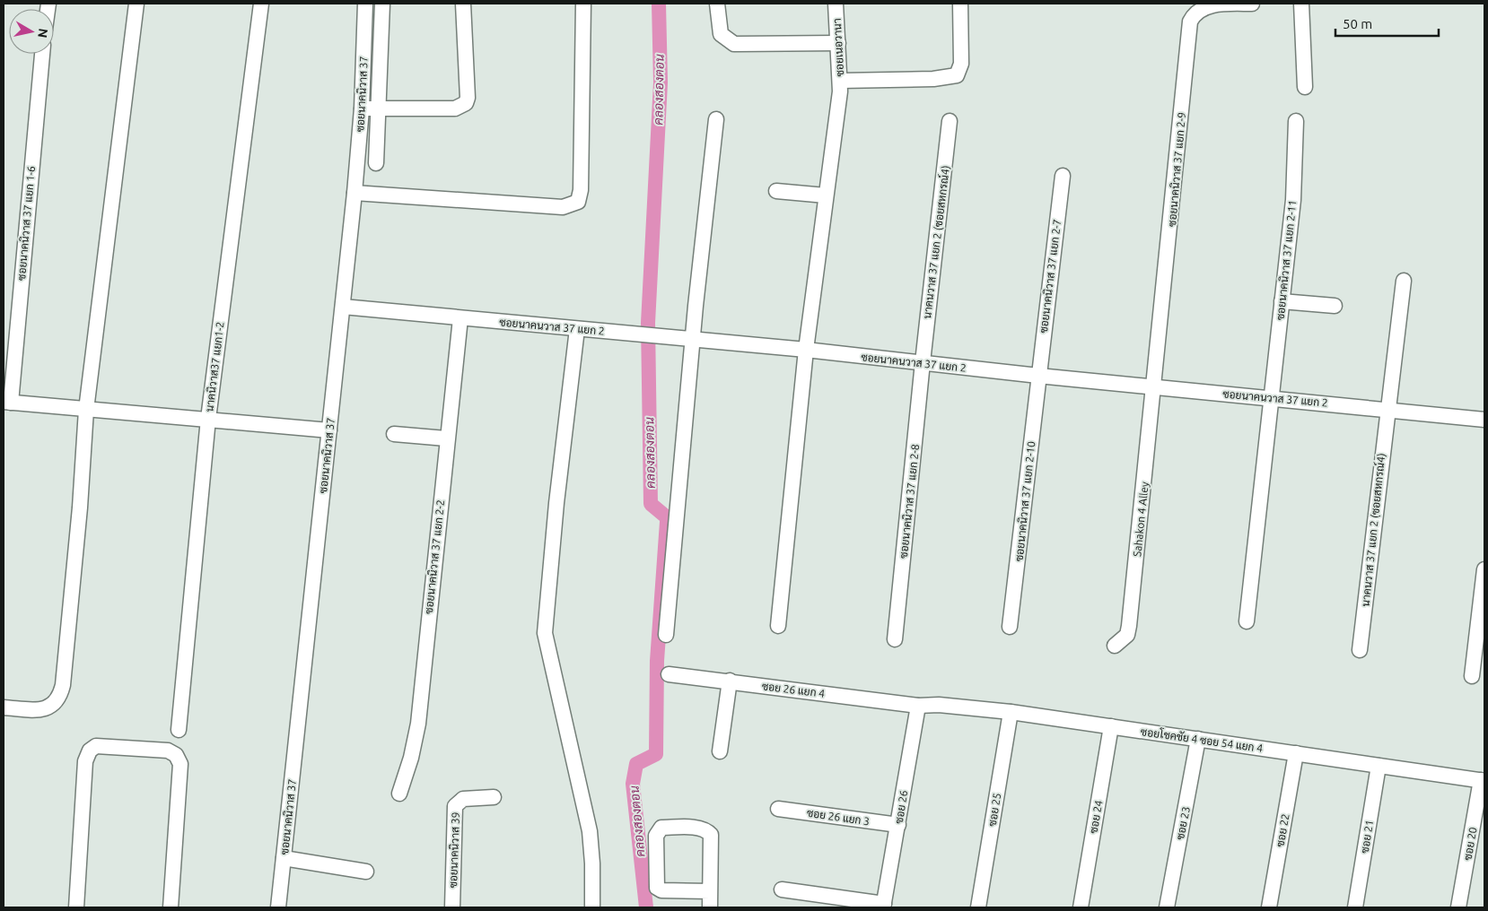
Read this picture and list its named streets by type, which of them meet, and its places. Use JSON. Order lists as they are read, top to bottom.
{
  "streets": {
    "street": [
      "ซอยเนอวานา",
      "ซอยนาคนิวาส 37",
      "ซอยนาคนิวาส 37 แยก 2-9",
      "ซอยนาคนิวาส 37 แยก 1-6",
      "นาคนวาส 37 แยก 2 (ซอยสหกรณ์4)",
      "ซอยนาคนิวาส 37 แยก 2-11",
      "ซอยนาคนิวาส 37 แยก 2-7",
      "ซอยนาคนวาส 37 แยก 2",
      "นาคนิวาส37 แยก1-2",
      "ซอยนาคนิวาส 37 แยก 2-8",
      "ซอยนาคนิวาส 37 แยก 2-10",
      "Sahakon 4 Alley",
      "ซอยนาคนิวาส 37 แยก 2-2",
      "ซอย 26 แยก 4",
      "ซอยโชคชัย 4 ซอย 54 แยก 4",
      "ซอย 26",
      "ซอย 25",
      "ซอย 26 แยก 3",
      "ซอย 24",
      "ซอย 23",
      "ซอย 22",
      "ซอย 21",
      "ซอย 20",
      "ซอยนาคนิวาส 39"
    ]
  },
  "crossings": [
    ["ซอยเนอวานา", "ซอยนาคนวาส 37 แยก 2"],
    ["ซอยนาคนิวาส 37", "ซอยนาคนวาส 37 แยก 2"],
    ["ซอยนาคนิวาส 37 แยก 2-9", "ซอยนาคนวาส 37 แยก 2"],
    ["ซอยนาคนิวาส 37 แยก 2-9", "Sahakon 4 Alley"],
    ["นาคนวาส 37 แยก 2 (ซอยสหกรณ์4)", "ซอยนาคนวาส 37 แยก 2"],
    ["นาคนวาส 37 แยก 2 (ซอยสหกรณ์4)", "ซอยนาคนิวาส 37 แยก 2-8"],
    ["ซอยนาคนิวาส 37 แยก 2-11", "ซอยนาคนวาส 37 แยก 2"],
    ["ซอยนาคนิวาส 37 แยก 2-7", "ซอยนาคนวาส 37 แยก 2"],
    ["ซอยนาคนิวาส 37 แยก 2-7", "ซอยนาคนิวาส 37 แยก 2-10"],
    ["ซอยนาคนวาส 37 แยก 2", "ซอยนาคนิวาส 37 แยก 2-8"],
    ["ซอยนาคนวาส 37 แยก 2", "ซอยนาคนิวาส 37 แยก 2-10"],
    ["ซอยนาคนวาส 37 แยก 2", "Sahakon 4 Alley"],
    ["ซอยนาคนวาส 37 แยก 2", "ซอยนาคนิวาส 37 แยก 2-2"],
    ["ซอย 26 แยก 4", "ซอยโชคชัย 4 ซอย 54 แยก 4"],
    ["ซอย 26 แยก 4", "ซอย 26"],
    ["ซอยโชคชัย 4 ซอย 54 แยก 4", "ซอย 26"],
    ["ซอยโชคชัย 4 ซอย 54 แยก 4", "ซอย 25"],
    ["ซอยโชคชัย 4 ซอย 54 แยก 4", "ซอย 24"],
    ["ซอยโชคชัย 4 ซอย 54 แยก 4", "ซอย 23"],
    ["ซอยโชคชัย 4 ซอย 54 แยก 4", "ซอย 22"],
    ["ซอยโชคชัย 4 ซอย 54 แยก 4", "ซอย 21"],
    ["ซอยโชคชัย 4 ซอย 54 แยก 4", "ซอย 20"],
    ["ซอย 26", "ซอย 26 แยก 3"]
  ],
  "water": ["คลองสองตอน"],
  "scale_bar": "50 m",
  "north": "right"
}
